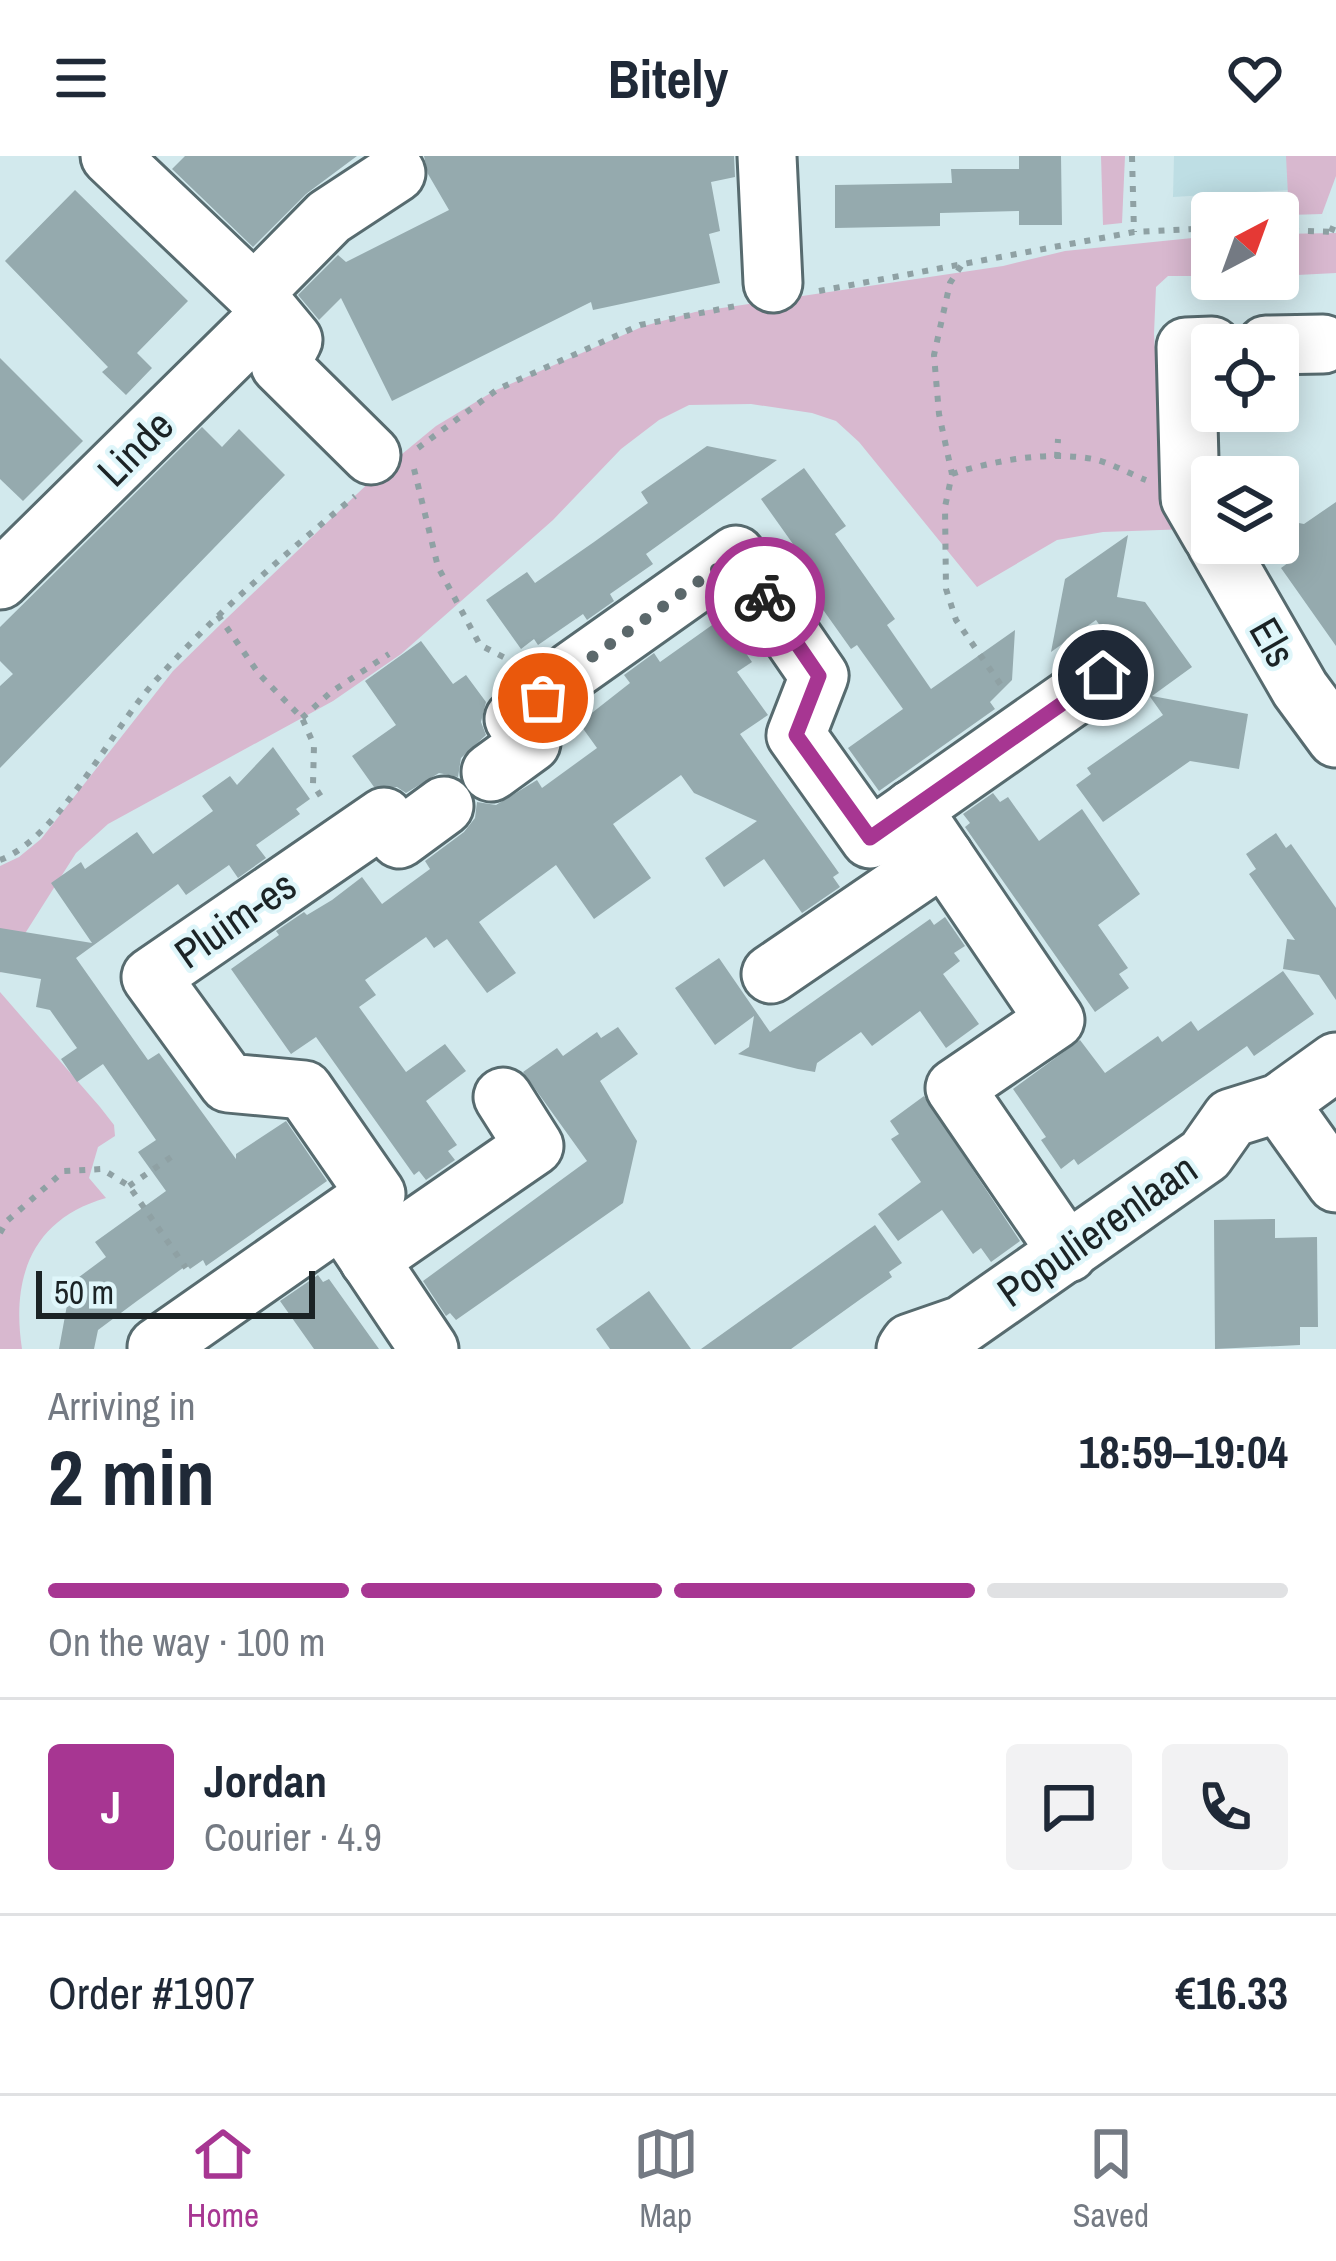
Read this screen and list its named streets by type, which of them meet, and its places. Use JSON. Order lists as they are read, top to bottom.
{
  "streets": {
    "street": [
      "Linde",
      "Els",
      "Pluim-es",
      "Populierenlaan"
    ]
  },
  "scale_bar": "50 m",
  "north": "top right",
  "page": {
    "header": "Bitely",
    "scale": "50 m",
    "heading": ["2 min", "Arriving in", "18:59–19:04"],
    "panel": [
      "Jordan",
      "Courier · 4.9",
      "Order #1907",
      "€16.33"
    ],
    "bar": "On the way · 100 m",
    "round": "J",
    "tabs": ["Home", "Map", "Saved"]
  }
}
